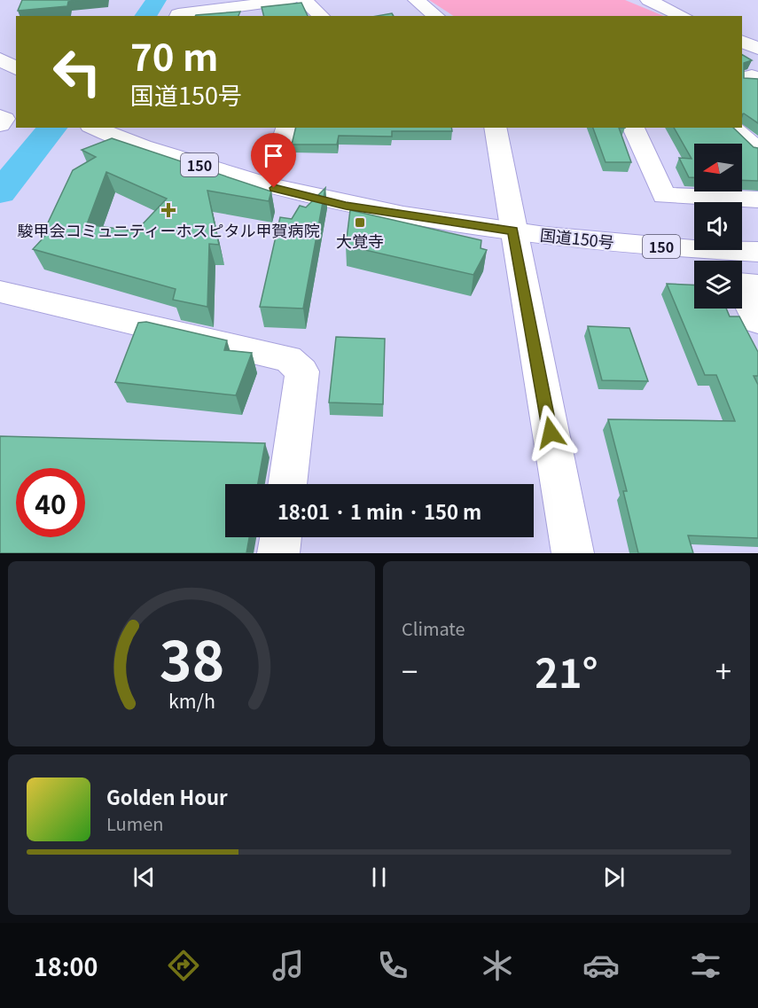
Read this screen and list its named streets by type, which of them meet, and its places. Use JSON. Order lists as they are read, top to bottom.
{
  "streets": {
    "main road": ["150", "国道150号"]
  },
  "places": {
    "health": ["駿甲会コミュニティーホスピタル甲賀病院"],
    "transit": ["大覚寺"]
  },
  "north": "left",
  "page": {
    "turn": ["70 m", "国道150号"],
    "limit": "40",
    "trip": "18:01 · 1 min · 150 m",
    "tile": "Climate",
    "heat": ["−", "21°", "+"],
    "song": ["Golden Hour", "Lumen"],
    "tabs": "18:00",
    "gauge": ["38", "km/h"]
  }
}
